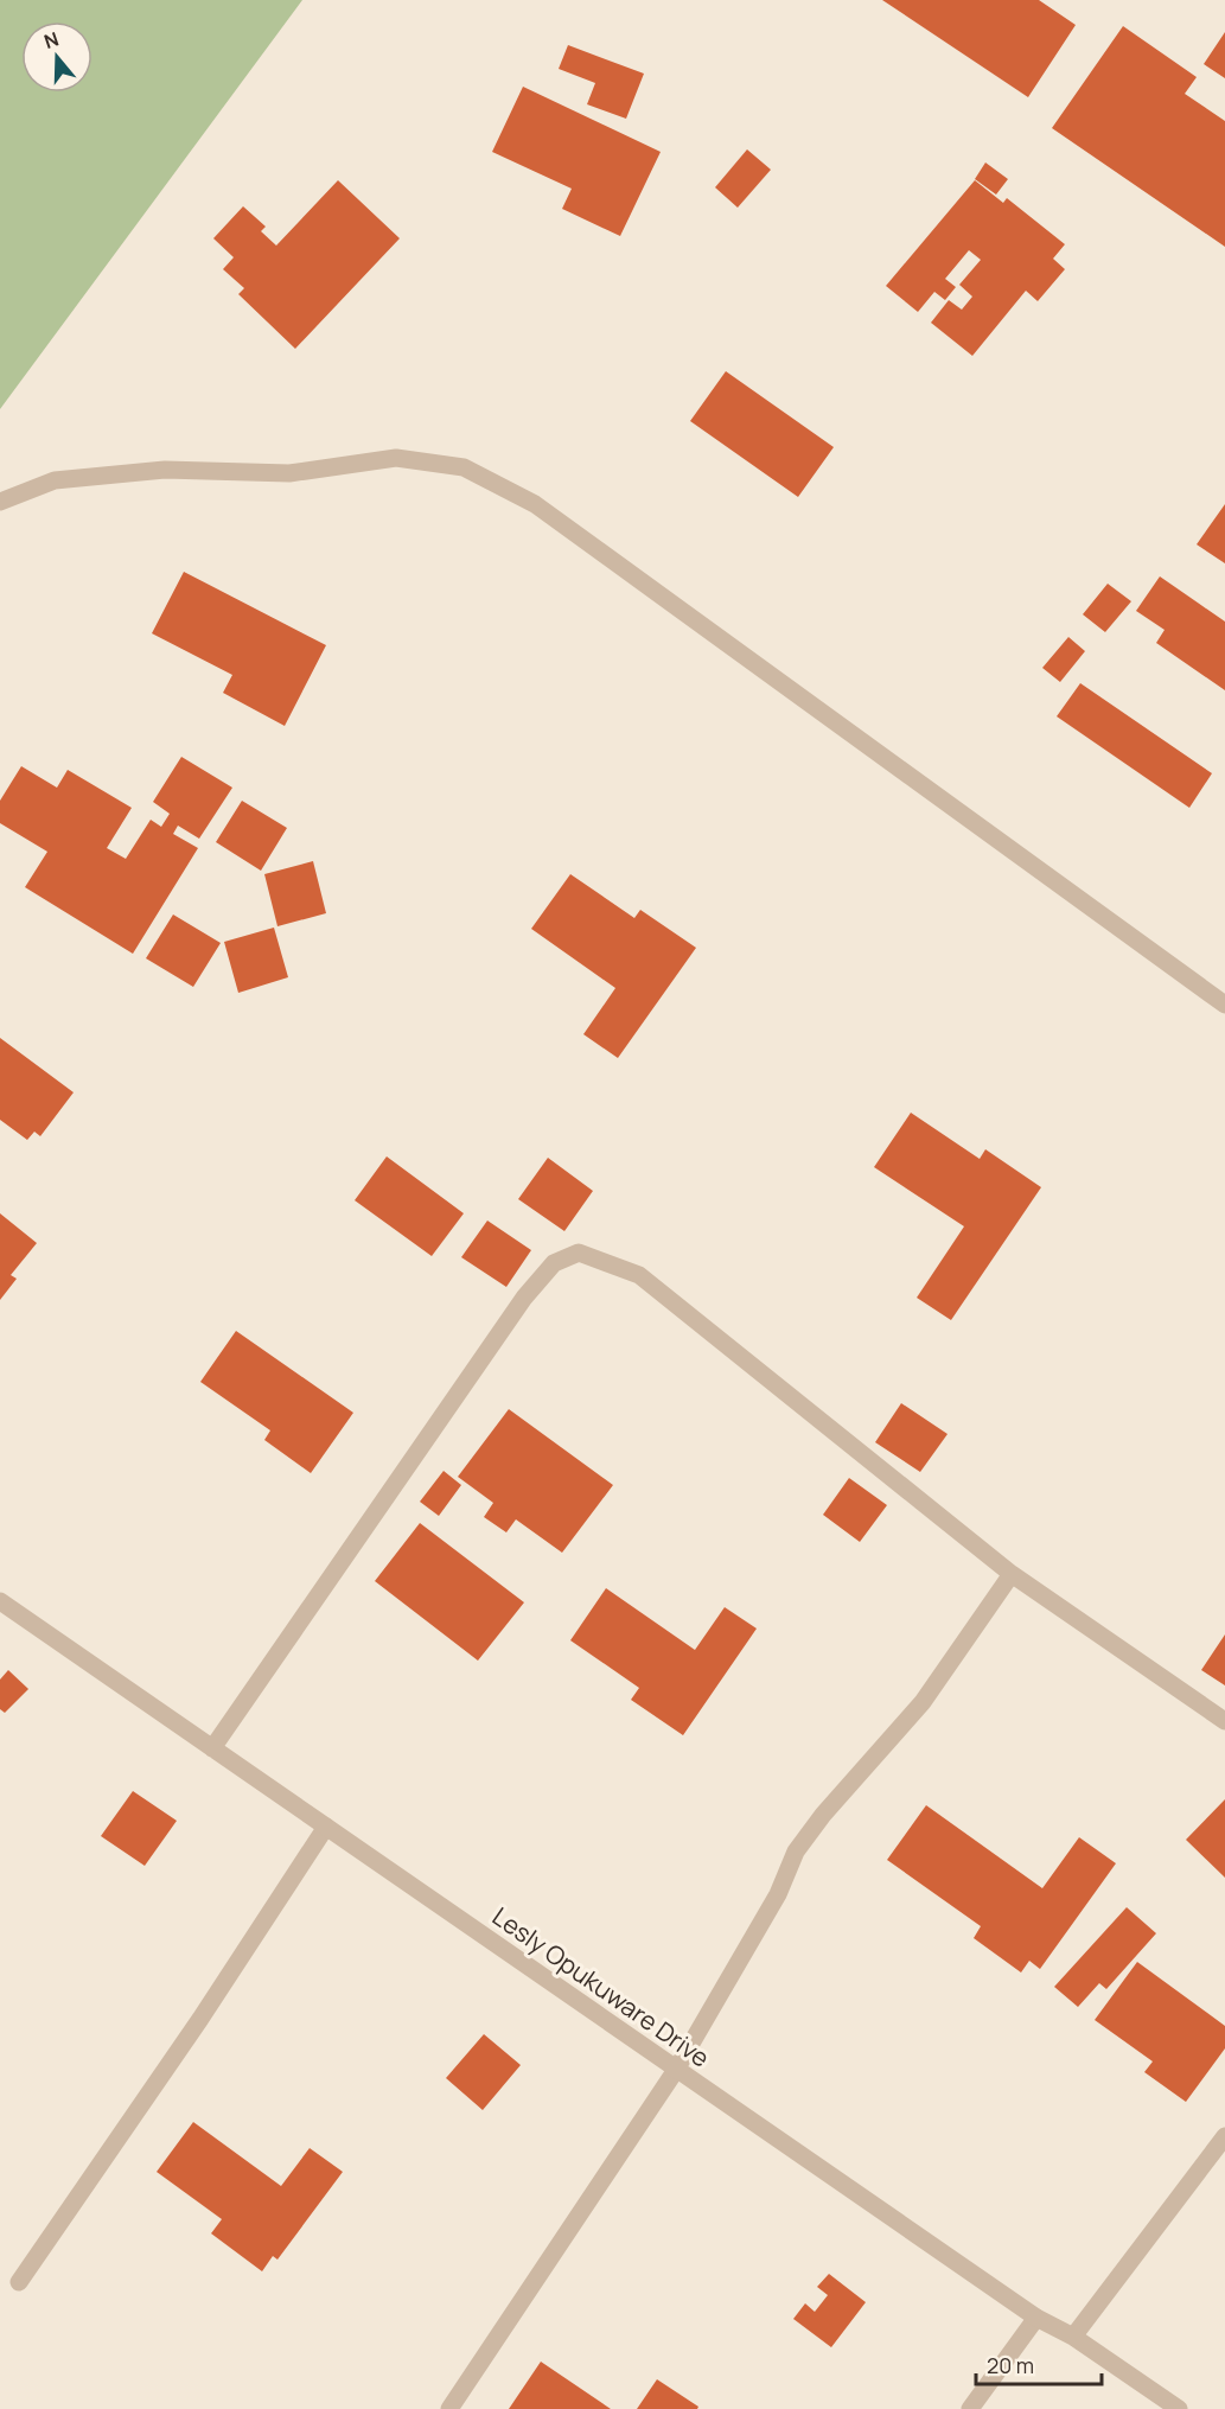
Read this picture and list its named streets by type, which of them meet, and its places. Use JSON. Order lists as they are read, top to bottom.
{
  "streets": {
    "street": ["Lesly Opukuware Drive"]
  },
  "scale_bar": "20 m",
  "north": "top"
}
